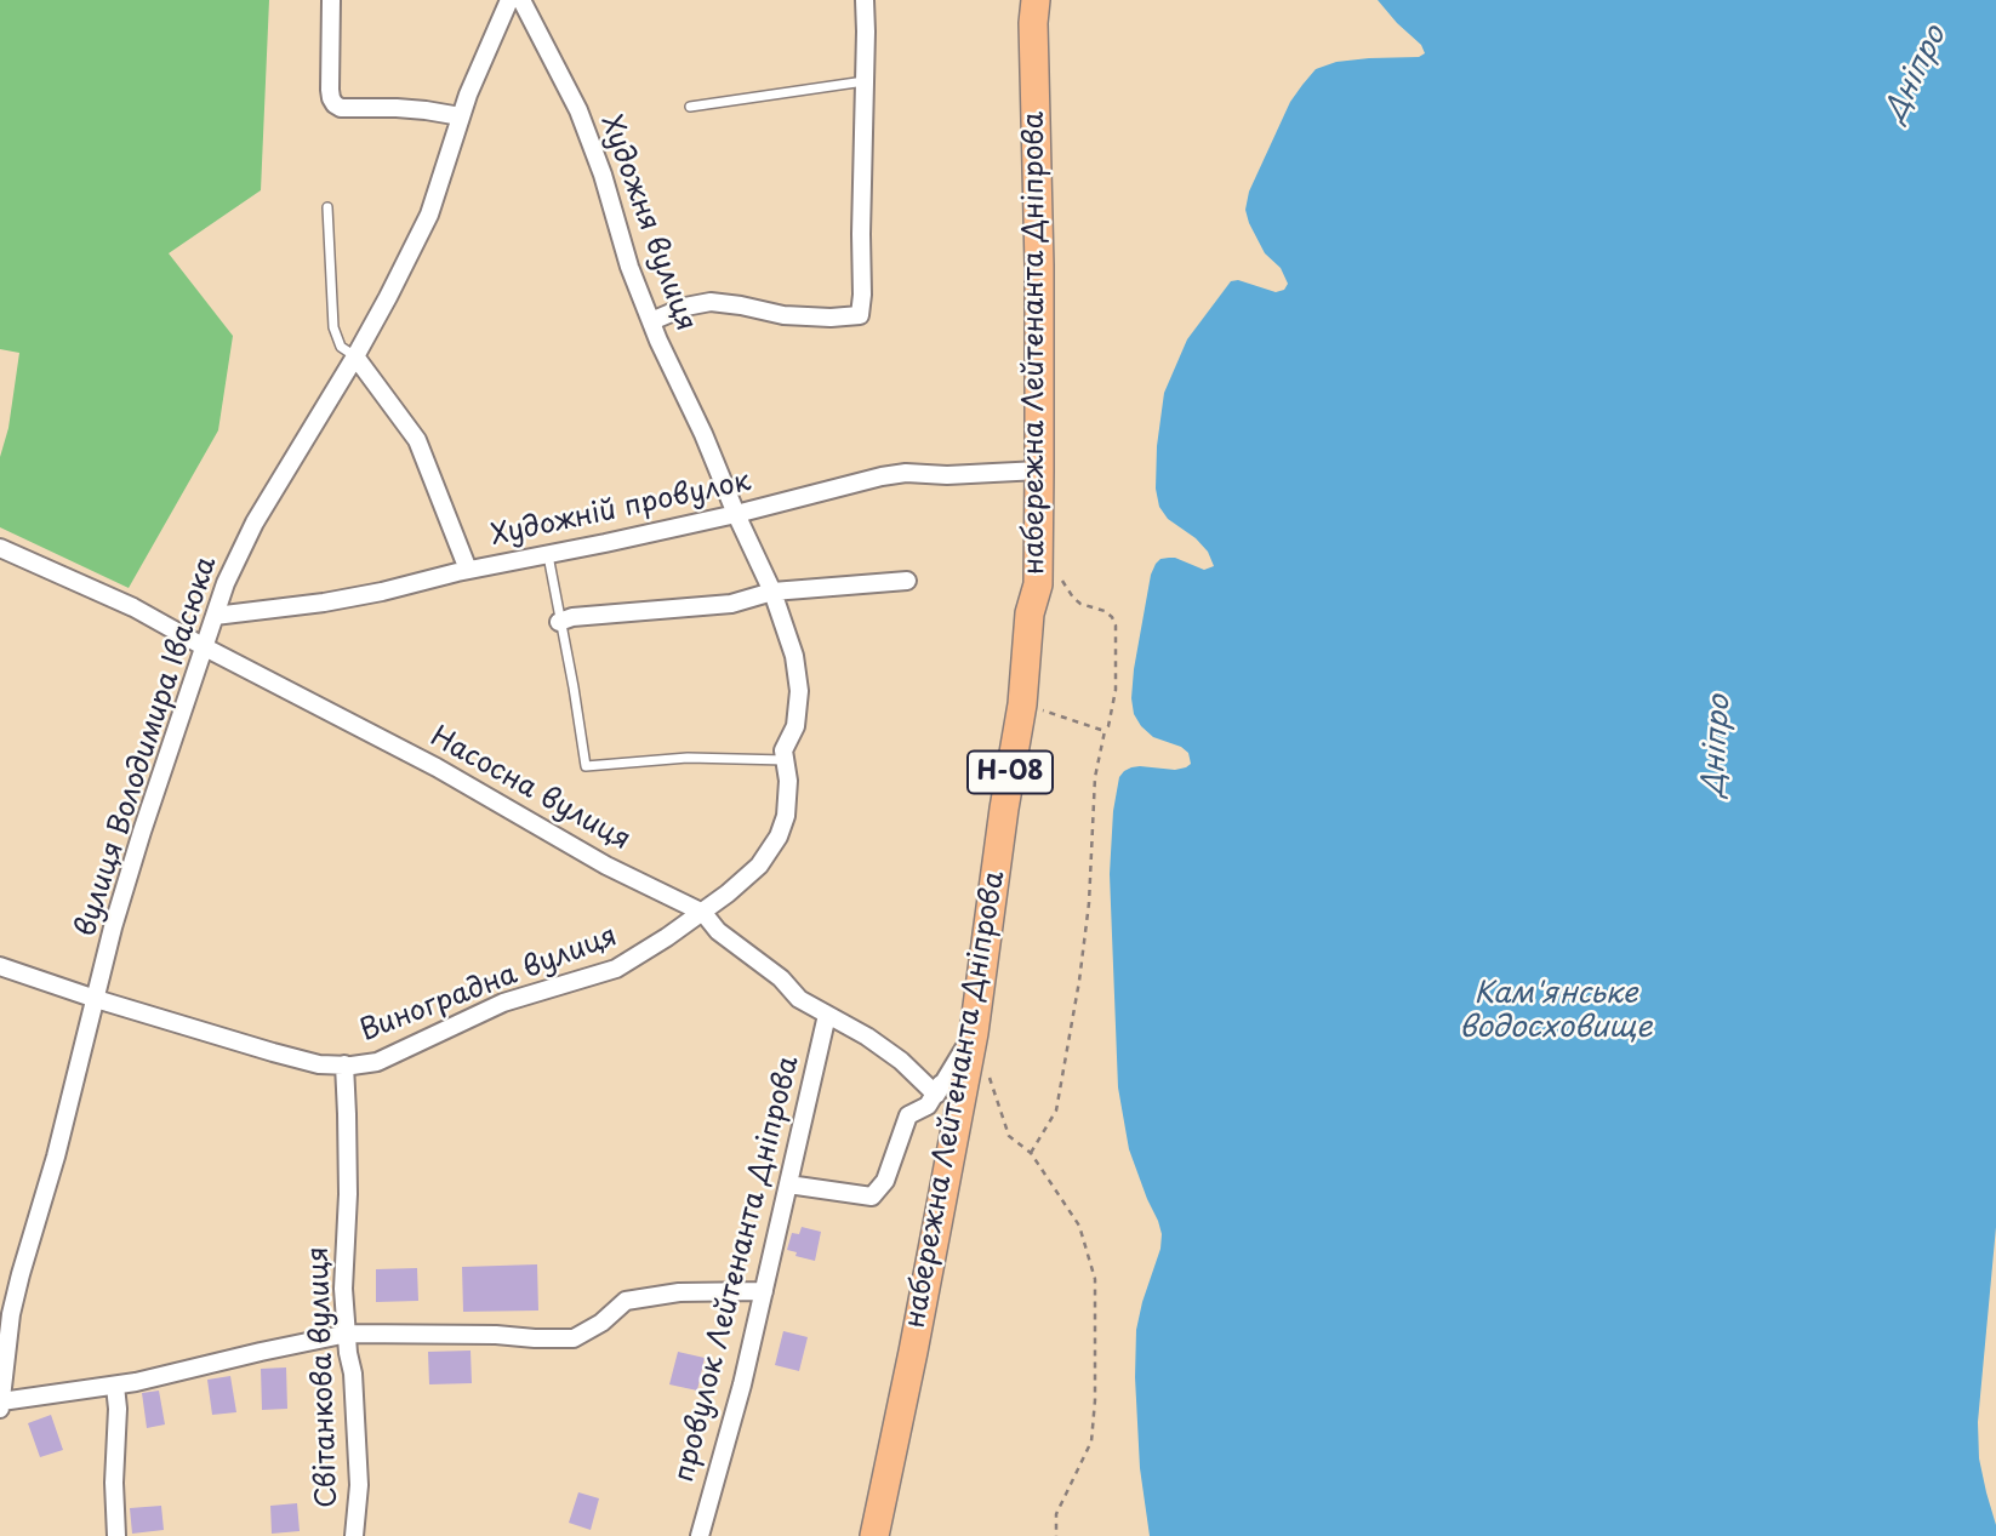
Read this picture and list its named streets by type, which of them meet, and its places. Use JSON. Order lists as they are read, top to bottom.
{
  "streets": {
    "main road": ["набережна Лейтенанта Дніпрова", "Н-08"],
    "street": [
      "Художня вулиця",
      "Художній провулок",
      "вулиця Володимира Івасюка",
      "Насосна вулиця",
      "Виноградна вулиця",
      "провулок Лейтенанта Дніпрова",
      "Світанкова вулиця"
    ]
  },
  "crossings": [
    ["Художня вулиця", "Художній провулок"],
    ["Художня вулиця", "Виноградна вулиця"],
    ["набережна Лейтенанта Дніпрова", "Художній провулок"],
    ["набережна Лейтенанта Дніпрова", "Насосна вулиця"],
    ["Художній провулок", "вулиця Володимира Івасюка"],
    ["Художній провулок", "Виноградна вулиця"],
    ["вулиця Володимира Івасюка", "Насосна вулиця"],
    ["вулиця Володимира Івасюка", "Виноградна вулиця"],
    ["Насосна вулиця", "Виноградна вулиця"],
    ["Насосна вулиця", "провулок Лейтенанта Дніпрова"],
    ["Виноградна вулиця", "Світанкова вулиця"]
  ],
  "water": ["Дніпро", "Кам'янське водосховище"]
}
